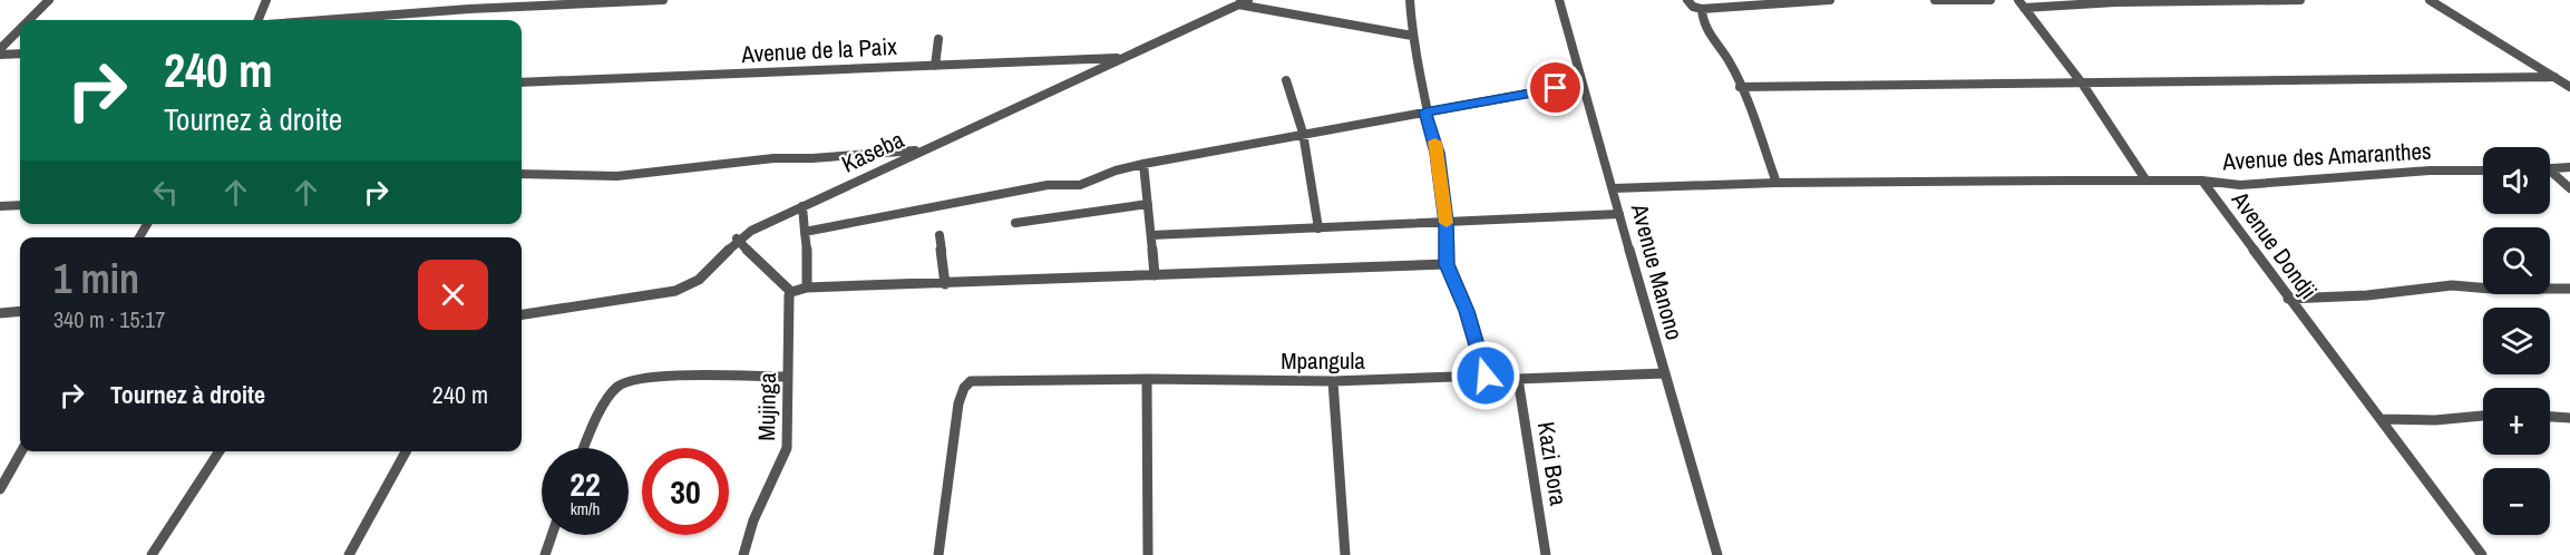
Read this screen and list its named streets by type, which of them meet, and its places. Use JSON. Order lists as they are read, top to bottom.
{
  "streets": {
    "street": [
      "Avenue de la Paix",
      "Kaseba",
      "Avenue des Amaranthes",
      "Avenue Dondji",
      "Avenue Manono",
      "Mpangula",
      "Mujinga",
      "Kazi Bora"
    ]
  },
  "crossings": [
    ["Avenue de la Paix", "Kaseba"],
    ["Avenue des Amaranthes", "Avenue Dondji"],
    ["Avenue Dondji", "Avenue Manono"],
    ["Avenue Manono", "Mpangula"],
    ["Mpangula", "Kazi Bora"]
  ],
  "page": {
    "turn": ["240 m", "Tournez à droite"],
    "map_buttons": ["+", "−"],
    "heading": ["1 min", "340 m · 15:17"],
    "list": [
      {
        "name": "Tournez à droite",
        "value": "240 m"
      }
    ],
    "speed": "22 km/h",
    "limit": "30"
  }
}
